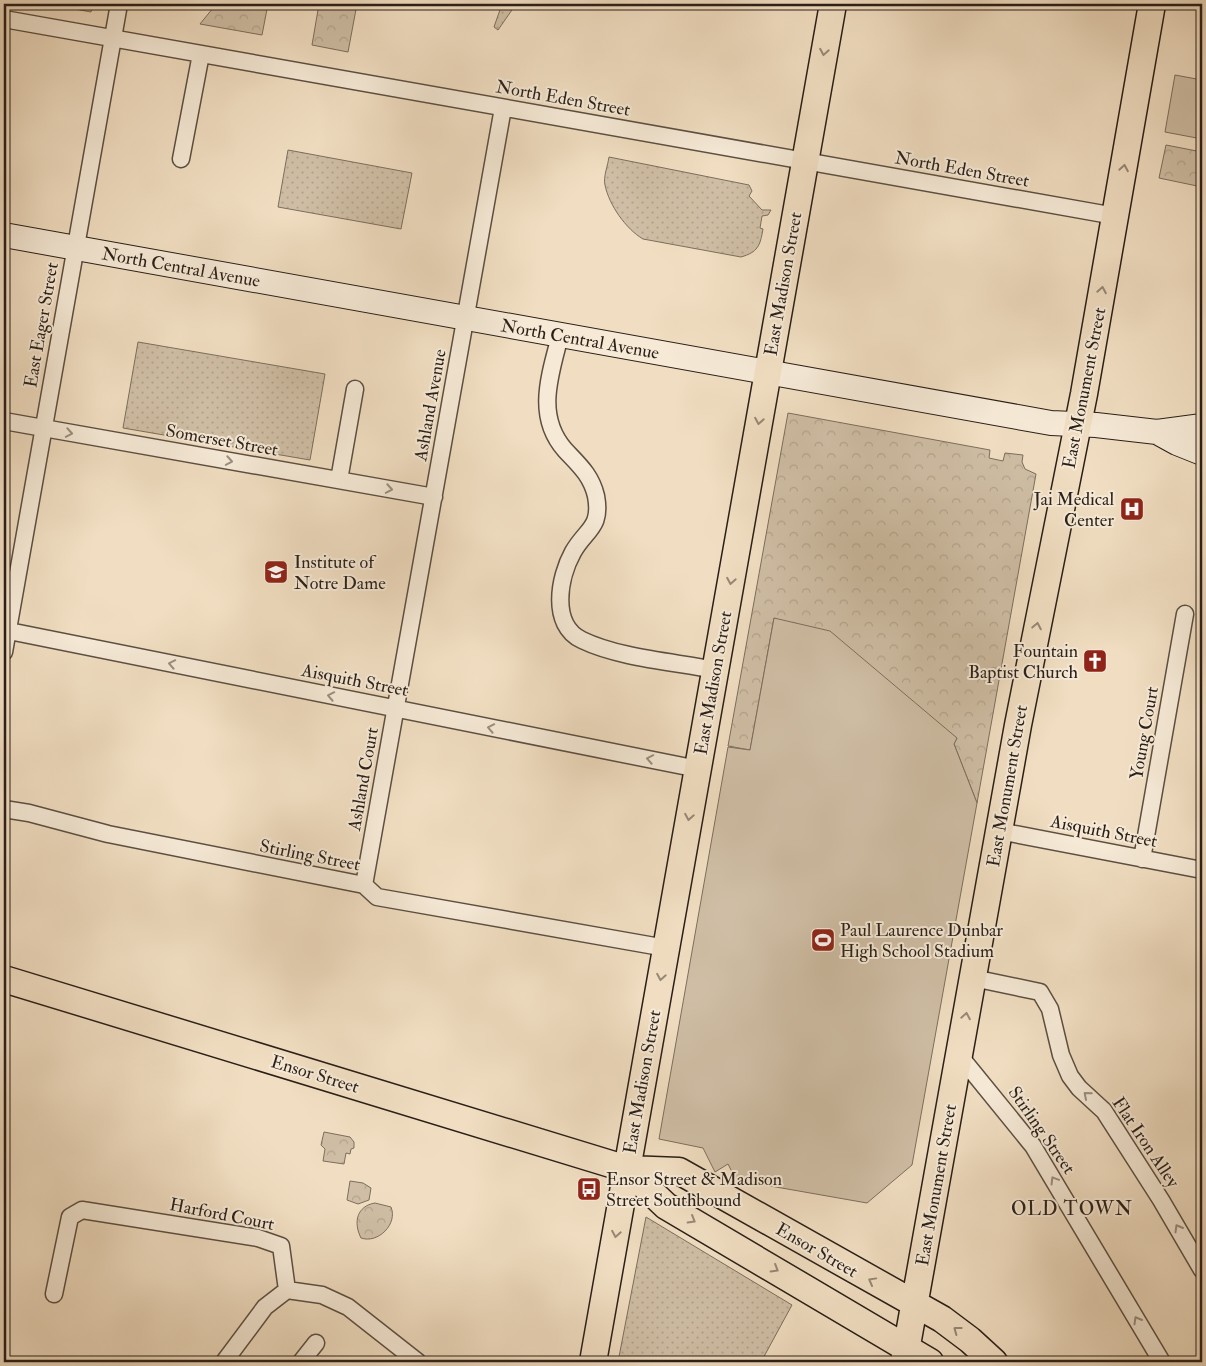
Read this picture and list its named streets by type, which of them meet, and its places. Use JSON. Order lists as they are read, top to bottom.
{
  "streets": {
    "main road": ["East Madison Street", "East Monument Street", "Ensor Street"],
    "street": [
      "North Eden Street",
      "North Central Avenue",
      "East Eager Street",
      "Ashland Avenue",
      "Somerset Street",
      "Aisquith Street",
      "Young Court",
      "Ashland Court",
      "Stirling Street",
      "Flat Iron Alley",
      "Harford Court"
    ]
  },
  "crossings": [
    ["North Eden Street", "East Madison Street"],
    ["North Eden Street", "East Eager Street"],
    ["North Eden Street", "East Monument Street"],
    ["North Eden Street", "Ashland Avenue"],
    ["North Central Avenue", "East Madison Street"],
    ["North Central Avenue", "East Eager Street"],
    ["North Central Avenue", "East Monument Street"],
    ["North Central Avenue", "Ashland Avenue"],
    ["East Madison Street", "Aisquith Street"],
    ["East Madison Street", "Stirling Street"],
    ["East Madison Street", "Ensor Street"],
    ["East Eager Street", "Somerset Street"],
    ["East Eager Street", "Aisquith Street"],
    ["East Monument Street", "Aisquith Street"],
    ["East Monument Street", "Stirling Street"],
    ["East Monument Street", "Ensor Street"],
    ["East Monument Street", "Flat Iron Alley"],
    ["Ashland Avenue", "Somerset Street"],
    ["Ashland Avenue", "Aisquith Street"],
    ["Ashland Avenue", "Ashland Court"],
    ["Aisquith Street", "Young Court"],
    ["Aisquith Street", "Ashland Court"],
    ["Ashland Court", "Stirling Street"]
  ],
  "one_way": [
    "East Madison Street",
    "East Monument Street",
    "Somerset Street",
    "Aisquith Street",
    "Stirling Street",
    "Flat Iron Alley"
  ],
  "districts": ["OLD TOWN"],
  "places": {
    "hospital": ["Jai Medical Center"],
    "school or university": ["Institute of Notre Dame"],
    "church": ["Fountain Baptist Church"],
    "sports": ["Paul Laurence Dunbar High School Stadium"],
    "bus stop": ["Ensor Street & Madison Street Southbound"]
  }
}
